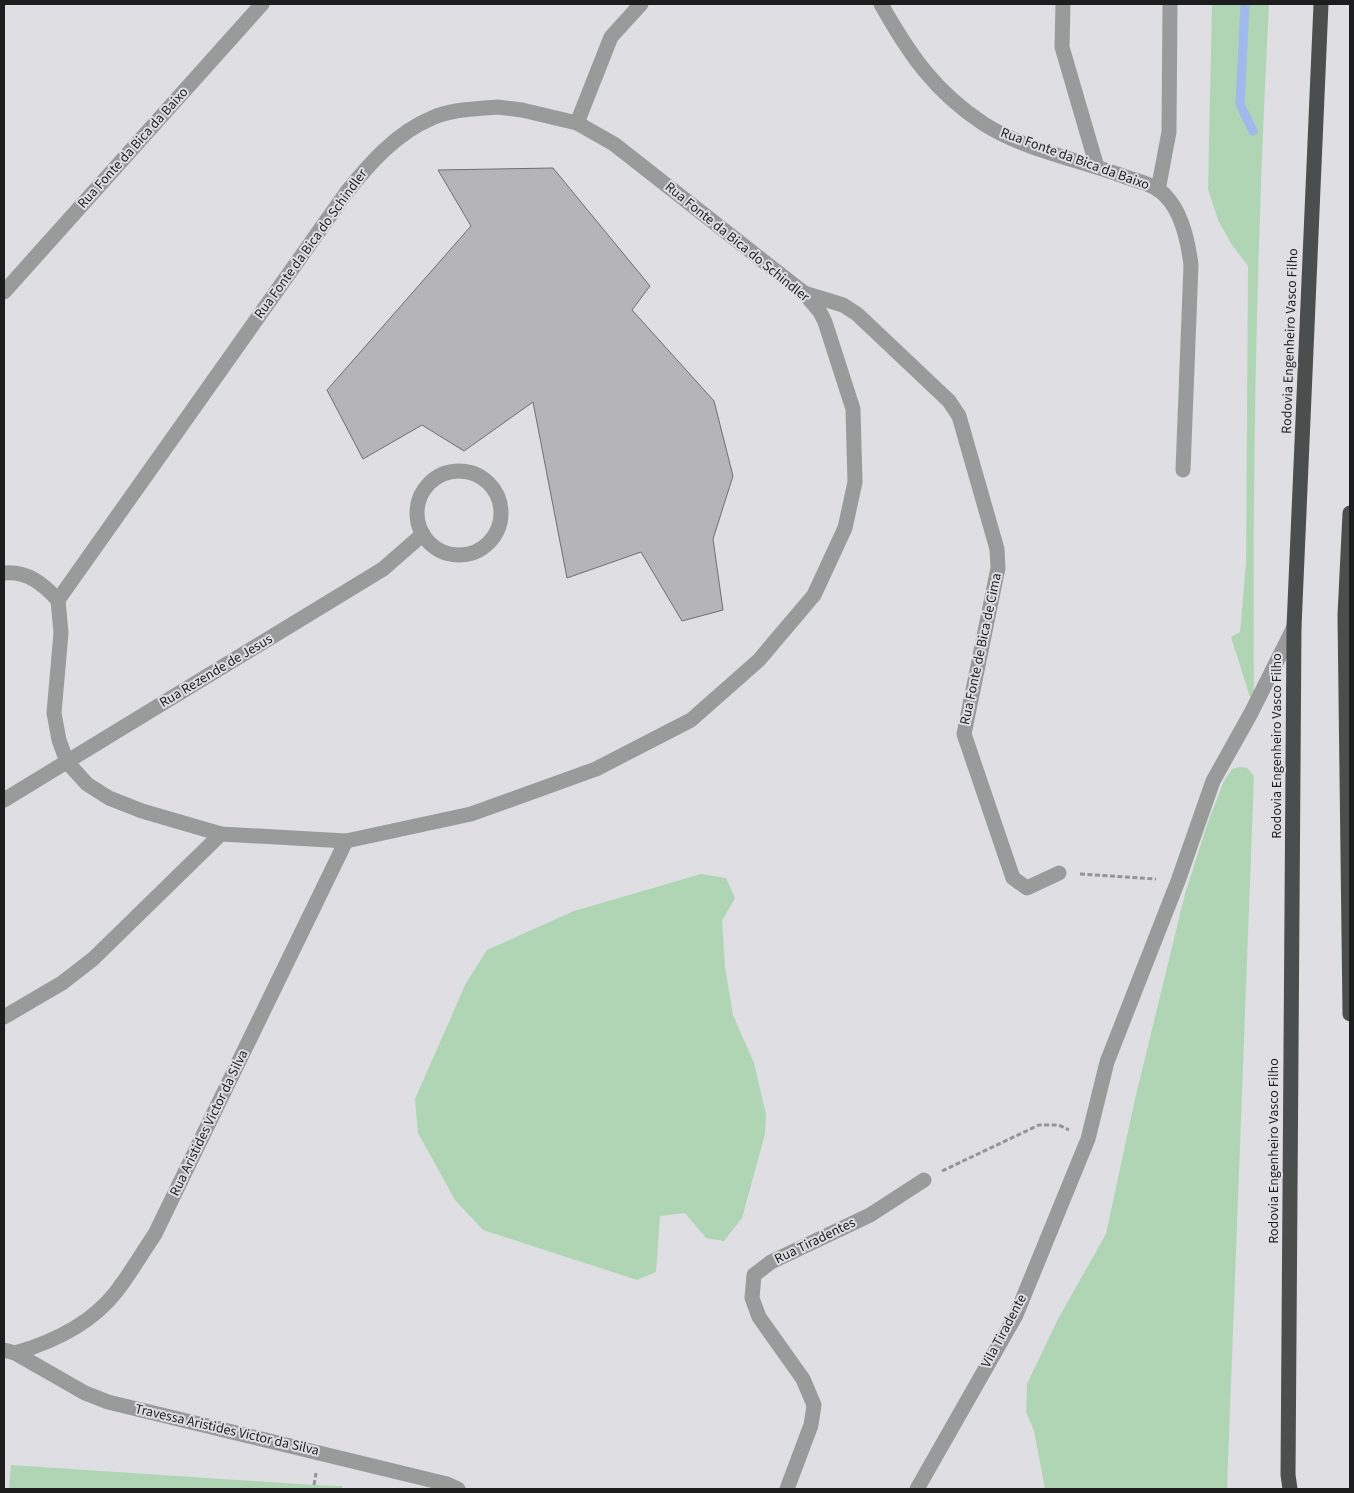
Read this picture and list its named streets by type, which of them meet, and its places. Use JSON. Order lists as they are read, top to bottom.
{
  "streets": {
    "highway": ["Rodovia Engenheiro Vasco Filho"],
    "street": [
      "Rua Fonte da Bica da Baixo",
      "Rua Fonte da Bica do Schindler",
      "Rua Fonte de Bica de Cima",
      "Rua Rezende de Jesus",
      "Rua Aristides Victor da Silva",
      "Rua Tiradentes",
      "Vila Tiradente",
      "Travessa Aristides Victor da Silva"
    ]
  },
  "crossings": [
    ["Rua Fonte da Bica do Schindler", "Rua Fonte de Bica de Cima"],
    ["Rua Fonte da Bica do Schindler", "Rua Rezende de Jesus"],
    ["Rua Fonte da Bica do Schindler", "Rua Aristides Victor da Silva"],
    ["Rua Aristides Victor da Silva", "Travessa Aristides Victor da Silva"]
  ]
}
